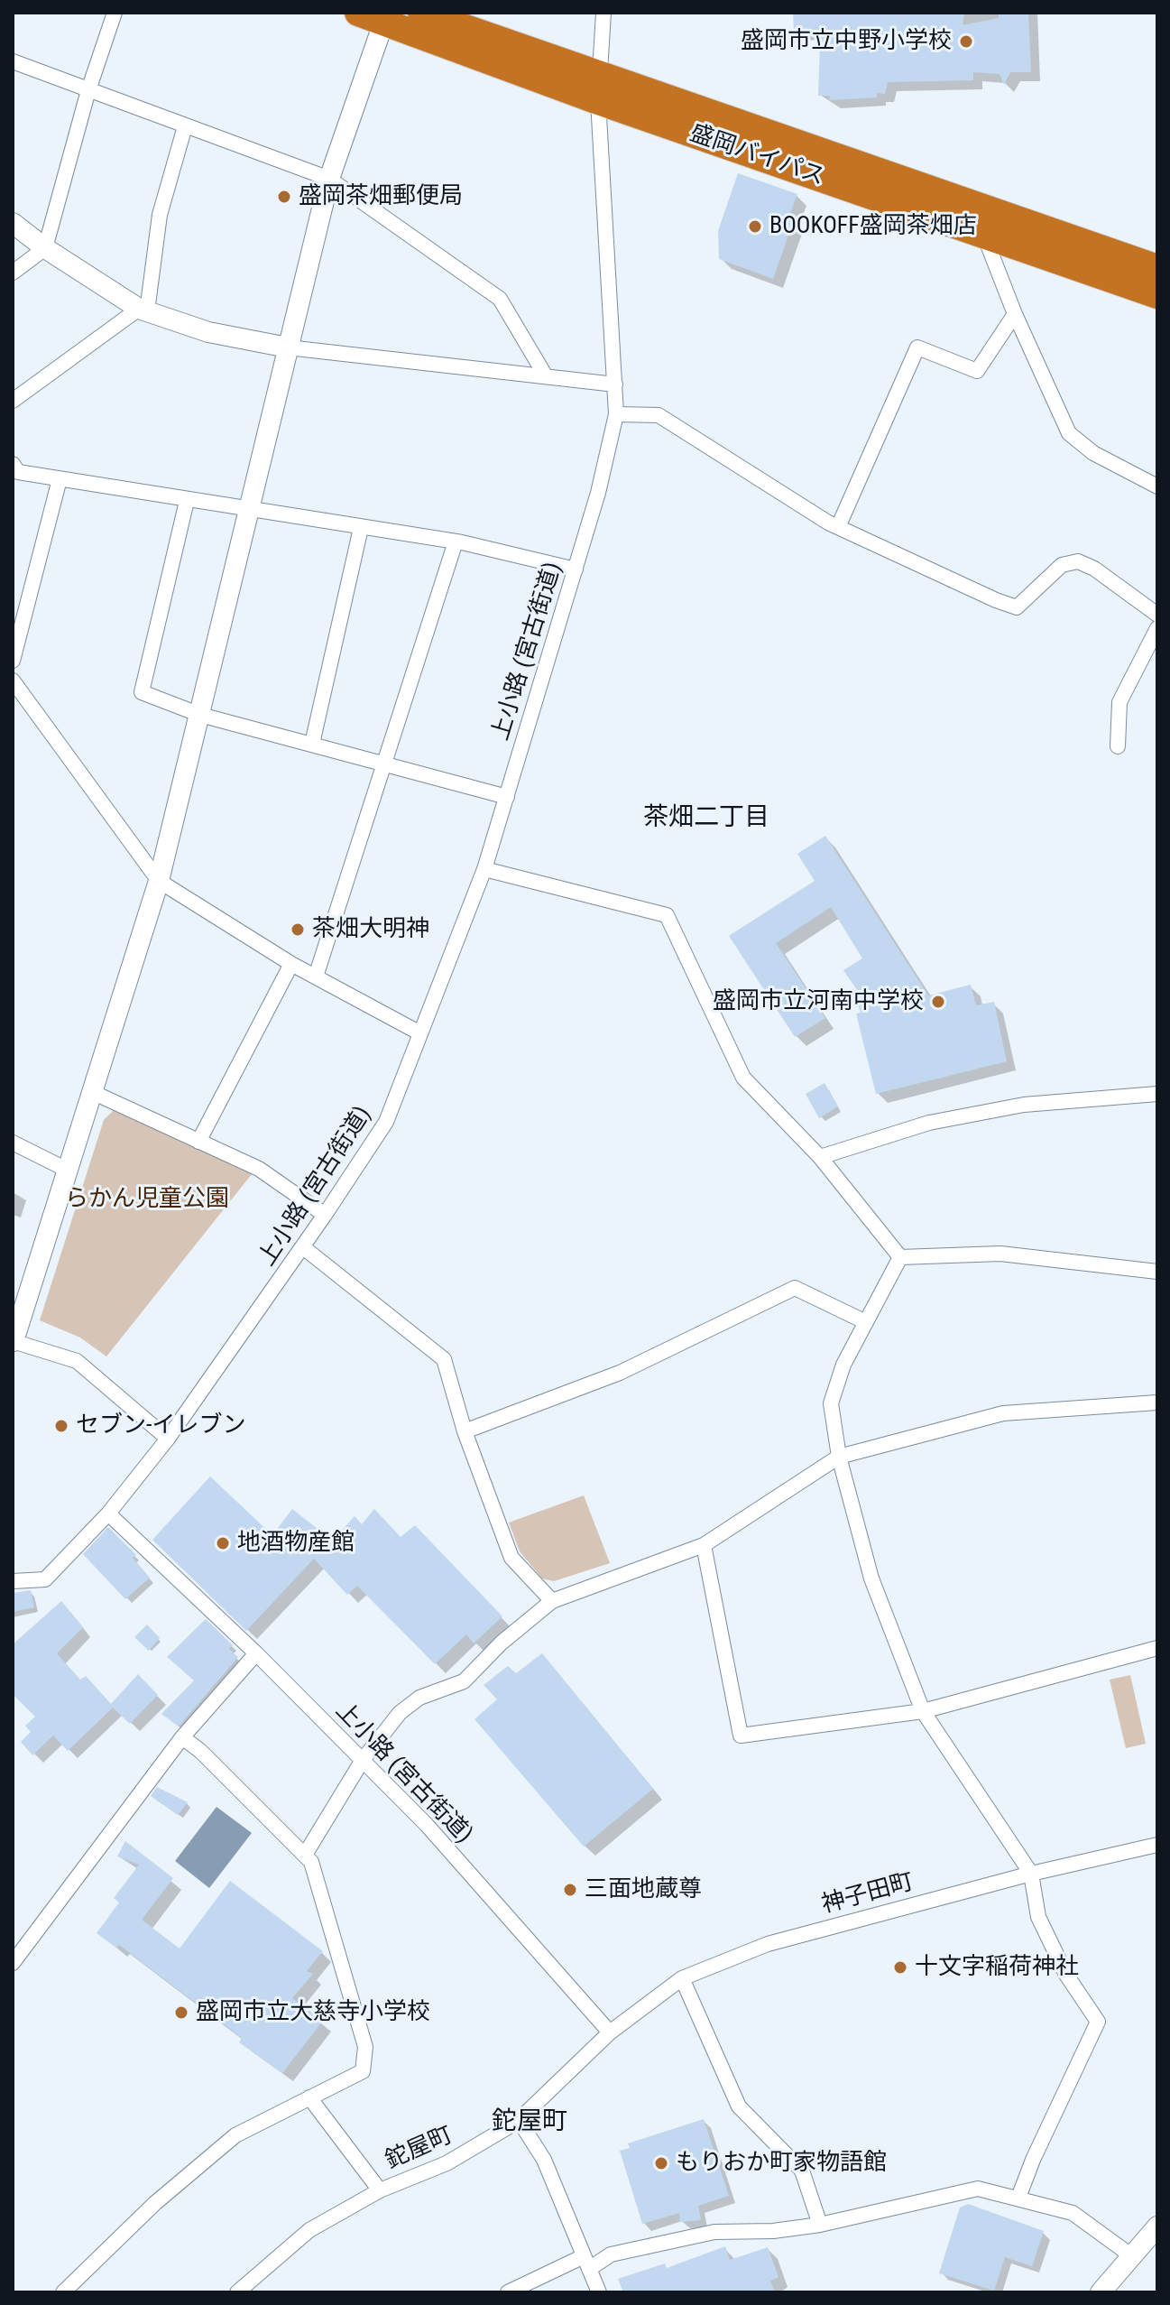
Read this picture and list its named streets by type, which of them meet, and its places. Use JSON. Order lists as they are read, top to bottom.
{
  "streets": {
    "highway": ["盛岡バイパス"],
    "street": ["上小路 (宮古街道)", "神子田町", "鉈屋町"]
  },
  "crossings": [
    ["盛岡バイパス", "上小路 (宮古街道)"],
    ["上小路 (宮古街道)", "神子田町"],
    ["上小路 (宮古街道)", "鉈屋町"],
    ["神子田町", "鉈屋町"]
  ],
  "districts": ["茶畑二丁目", "鉈屋町"],
  "parks": ["らかん児童公園"],
  "places": [
    "盛岡市立中野小学校",
    "盛岡茶畑郵便局",
    "BOOKOFF盛岡茶畑店",
    "茶畑大明神",
    "盛岡市立河南中学校",
    "セブン-イレブン",
    "地酒物産館",
    "三面地蔵尊",
    "十文字稲荷神社",
    "盛岡市立大慈寺小学校",
    "もりおか町家物語館"
  ]
}
